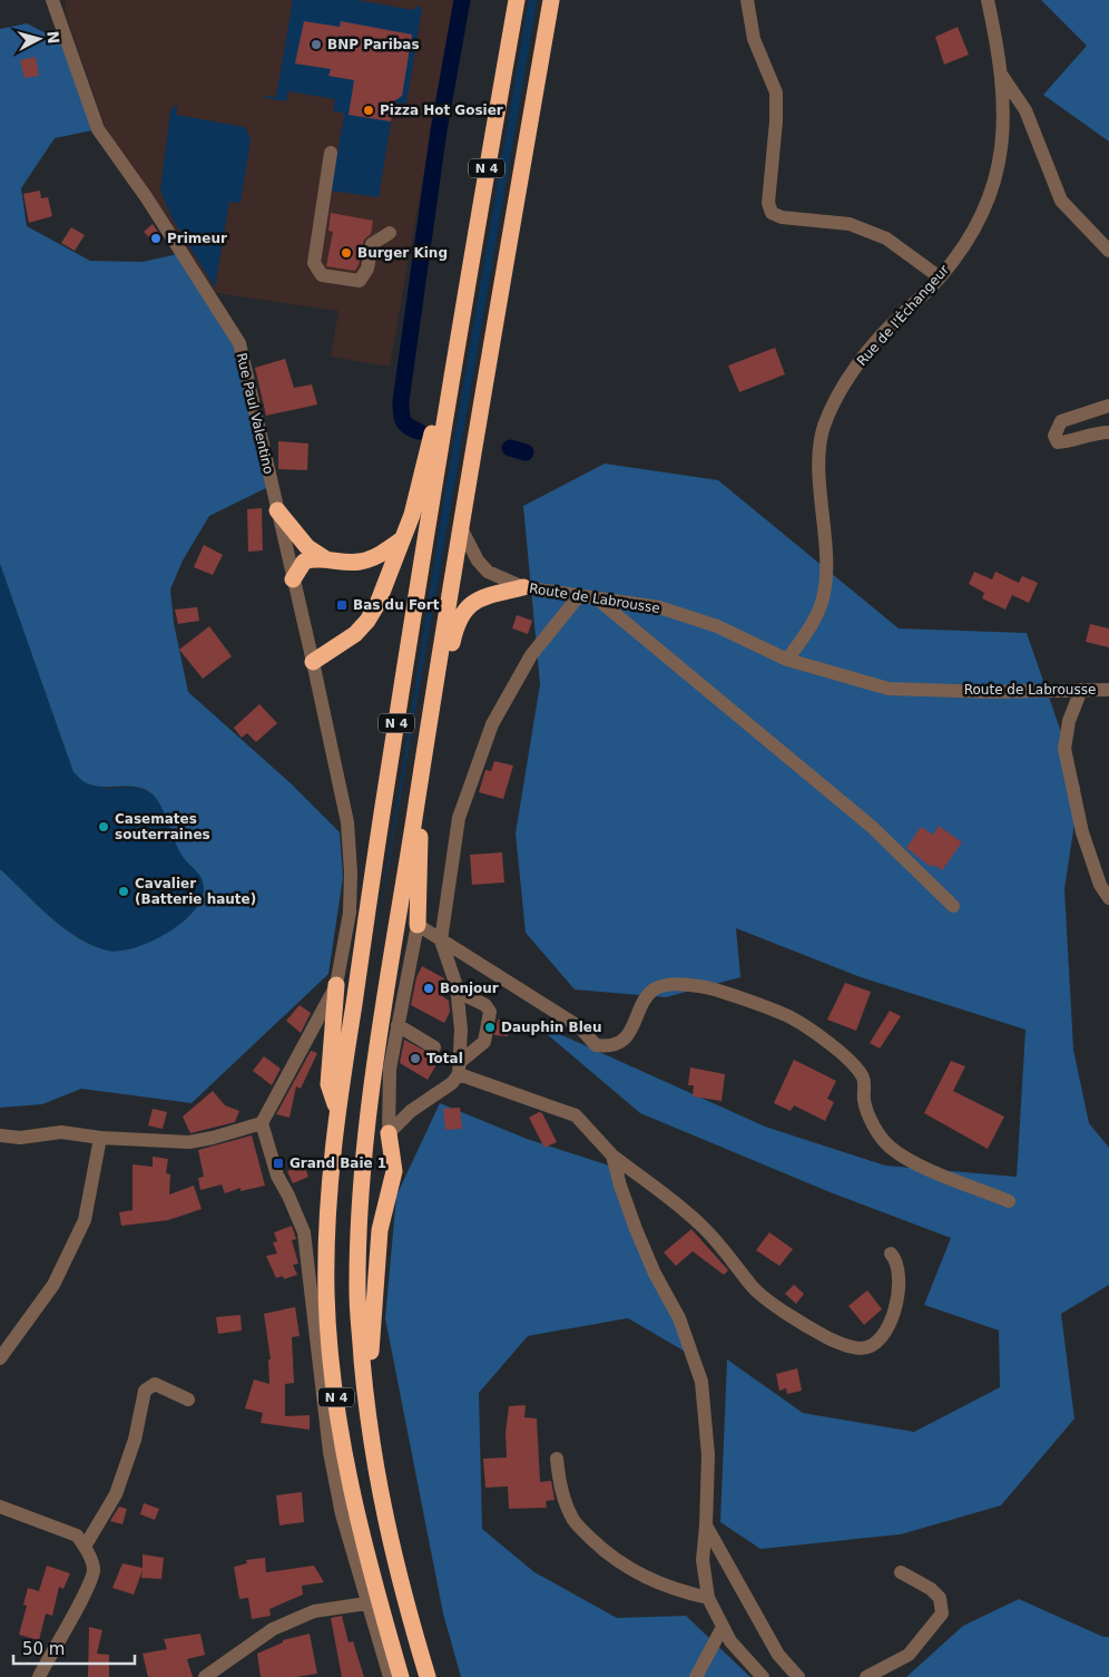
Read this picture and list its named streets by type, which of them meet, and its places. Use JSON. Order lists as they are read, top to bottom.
{
  "streets": {
    "highway": ["N 4"],
    "street": ["Rue de l'Échangeur", "Rue Paul Valentino", "Route de Labrousse"]
  },
  "crossings": [
    ["N 4", "Route de Labrousse"],
    ["Rue de l'Échangeur", "Route de Labrousse"]
  ],
  "places": {
    "other": [
      "BNP Paribas",
      "Pizza Hot Gosier",
      "Primeur",
      "Burger King",
      "Casemates souterraines",
      "Cavalier (Batterie haute)",
      "Bonjour",
      "Dauphin Bleu",
      "Total"
    ],
    "transit": ["Bas du Fort", "Grand Baie 1"]
  },
  "scale_bar": "50 m",
  "north": "right"
}
